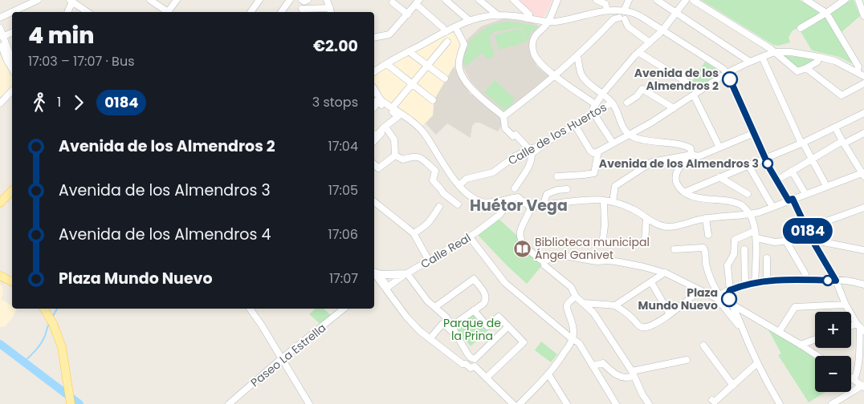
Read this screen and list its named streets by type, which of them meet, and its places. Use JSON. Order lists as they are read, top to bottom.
{
  "streets": {
    "street": ["Calle de los Huertos", "Calle Real", "Paseo La Estrella"]
  },
  "districts": ["Huétor Vega"],
  "parks": ["Parque de la Prina"],
  "places": {
    "other": ["Avenida de los Almendros 2", "Avenida de los Almendros 3", "Plaza Mundo Nuevo"],
    "library": ["Biblioteca municipal Ángel Ganivet"]
  },
  "lines": ["bus line 0184"],
  "page": {
    "on_map": "0184",
    "heading": ["4 min", "17:03 – 17:07 · Bus", "€2.00"],
    "legs": ["1", "0184", "3 stops"],
    "list": [
      {
        "name": "Avenida de los Almendros 2",
        "value": "17:04"
      },
      {
        "name": "Avenida de los Almendros 3",
        "value": "17:05"
      },
      {
        "name": "Avenida de los Almendros 4",
        "value": "17:06"
      },
      {
        "name": "Plaza Mundo Nuevo",
        "value": "17:07"
      }
    ],
    "map_buttons": ["+", "−"]
  }
}
